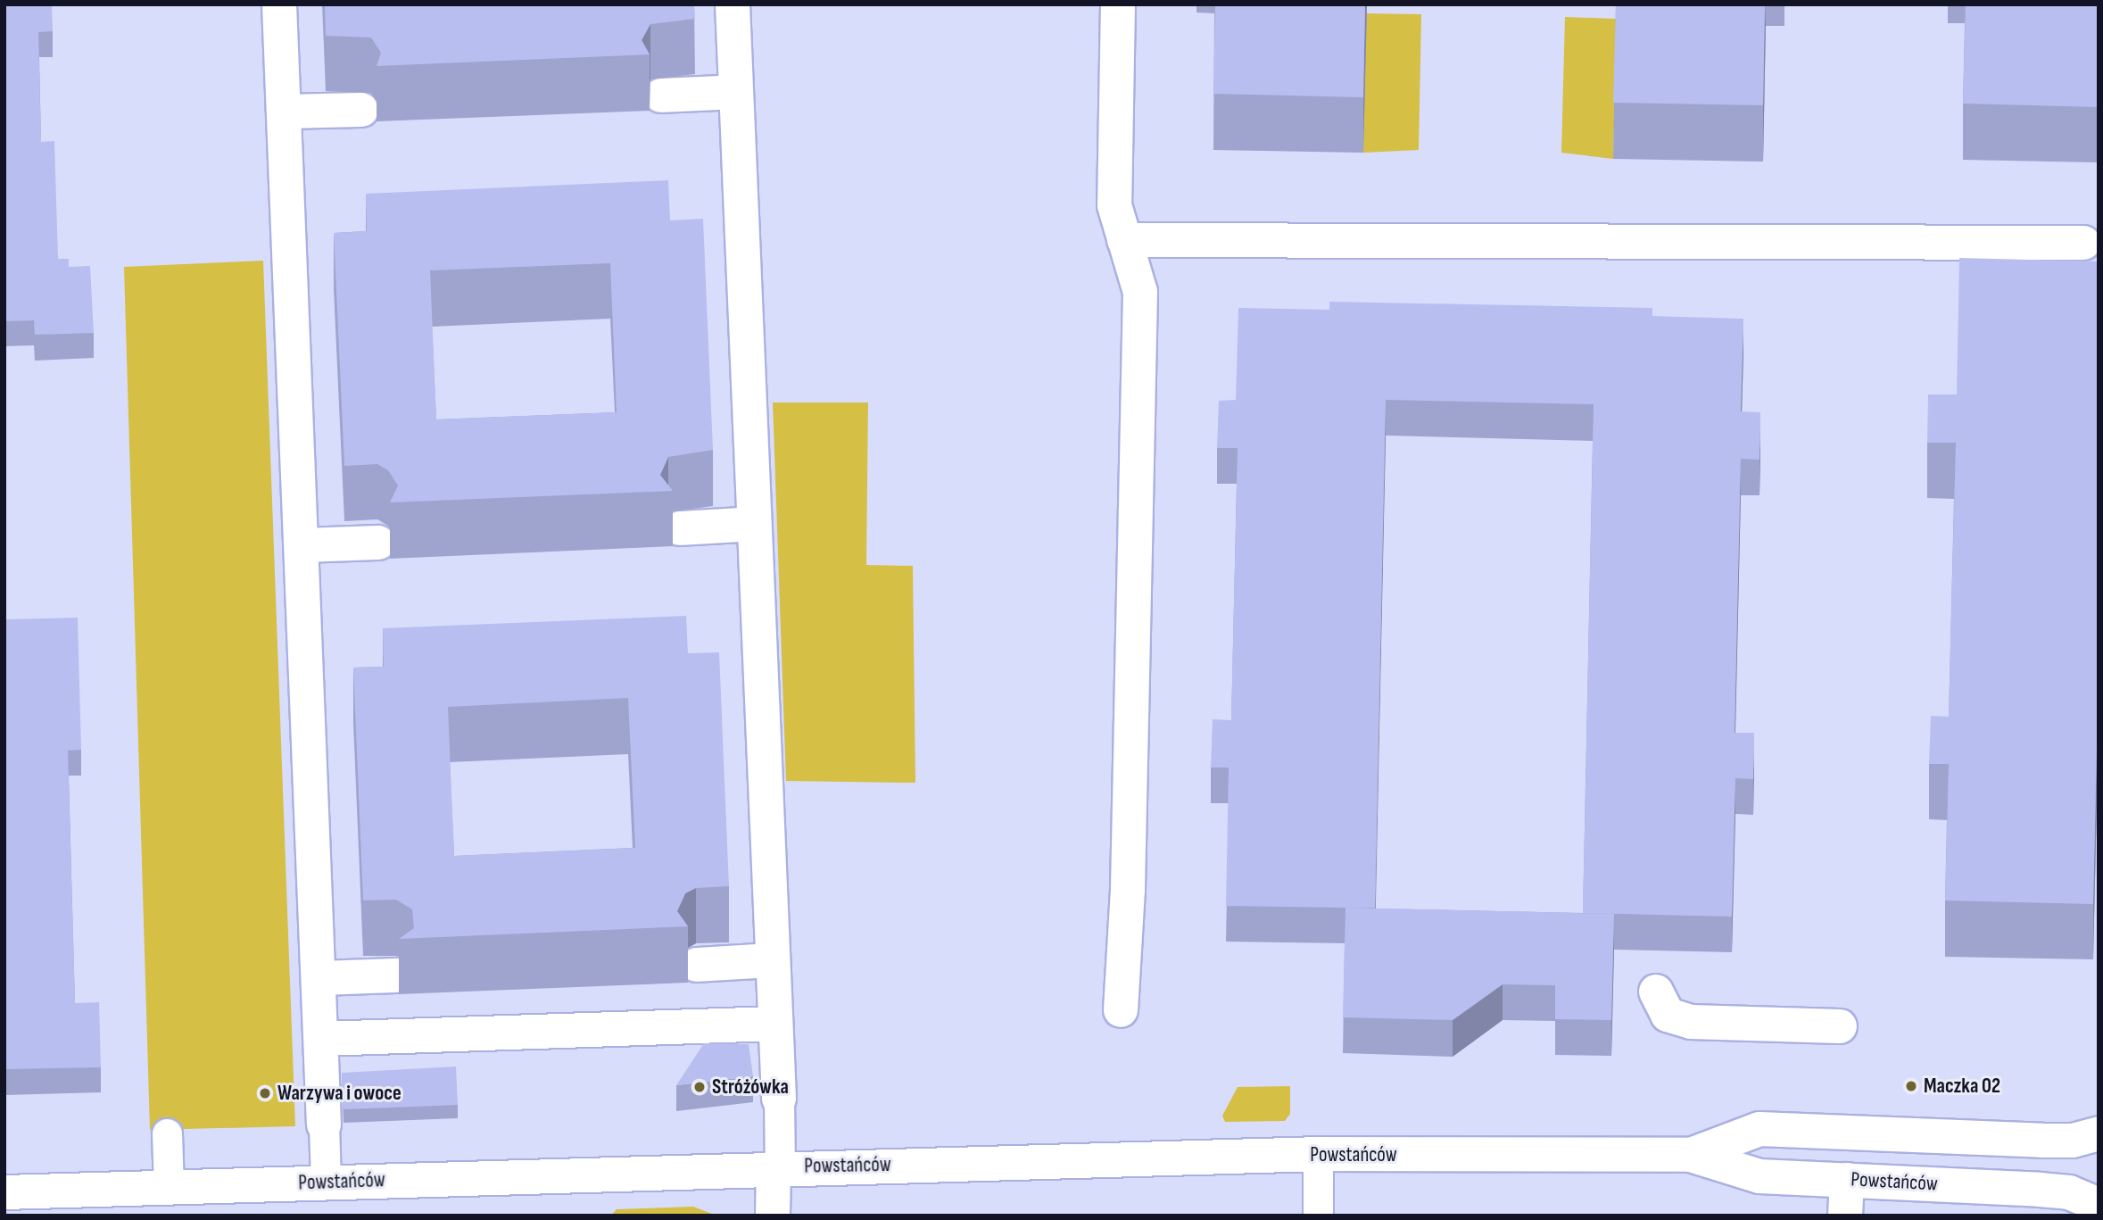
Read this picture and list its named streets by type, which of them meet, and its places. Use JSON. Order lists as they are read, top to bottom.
{
  "streets": {
    "street": ["Powstańców"]
  },
  "places": ["Maczka 02", "Stróżówka", "Warzywa i owoce"]
}
